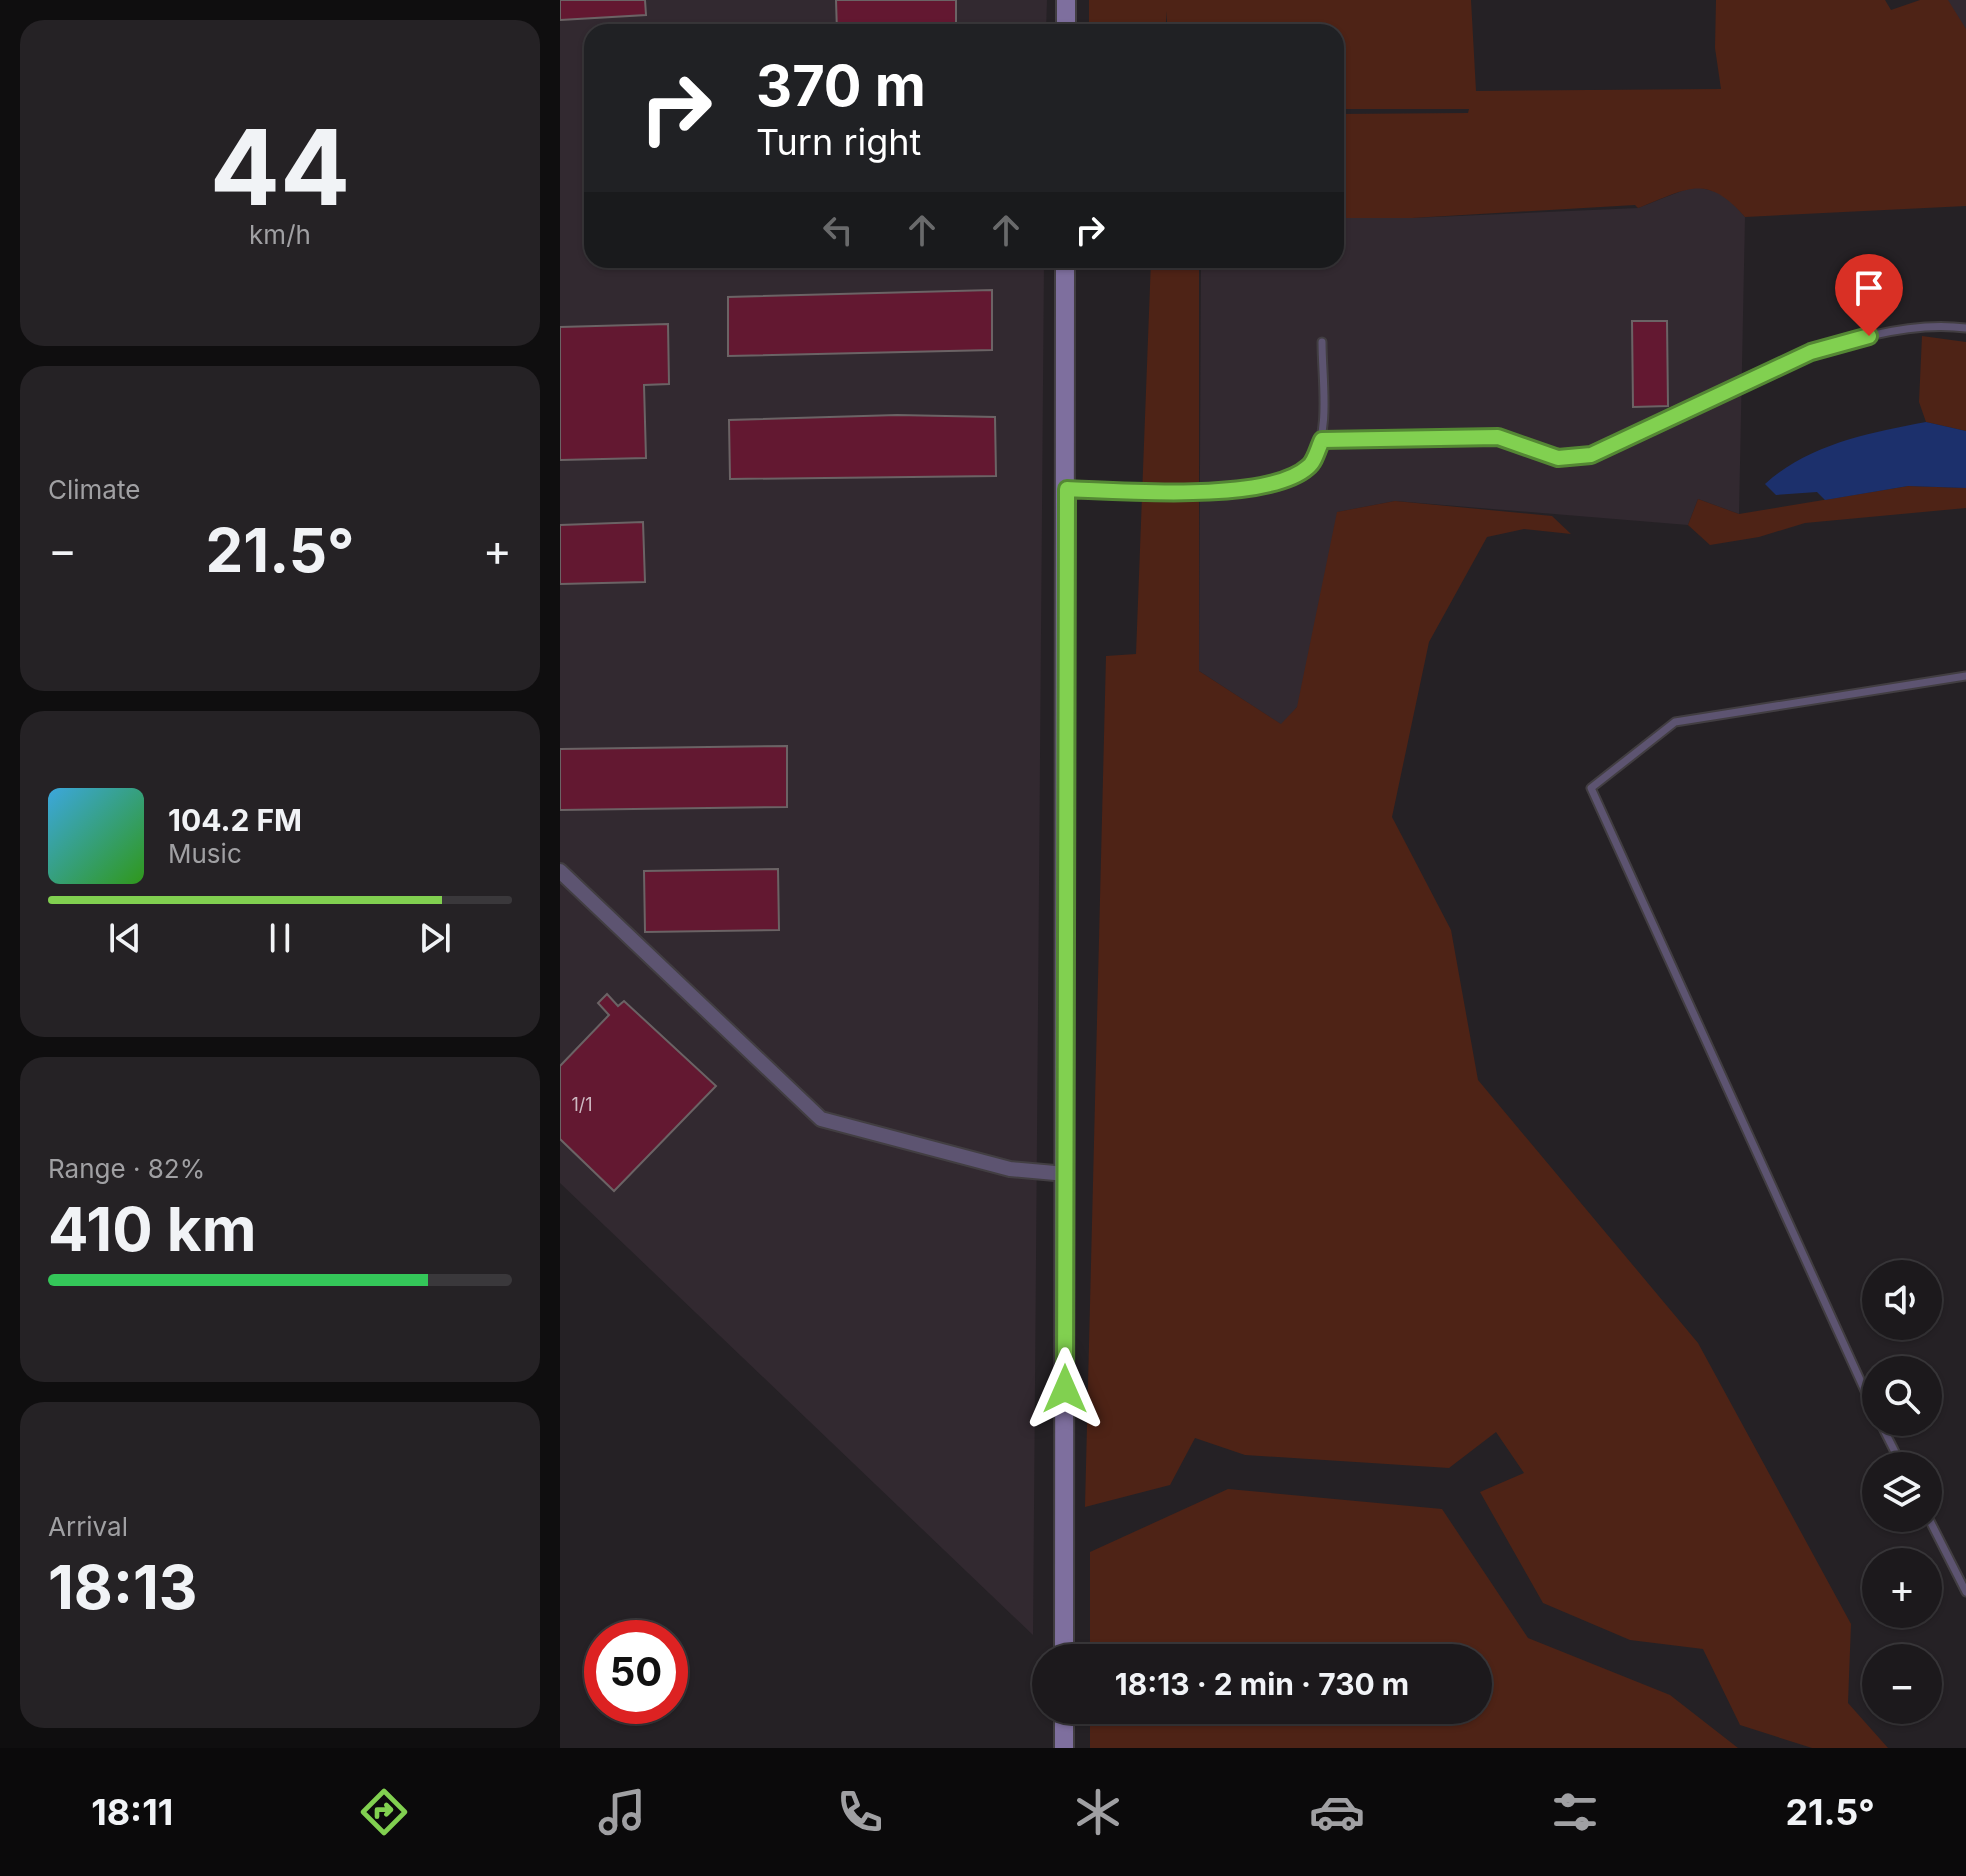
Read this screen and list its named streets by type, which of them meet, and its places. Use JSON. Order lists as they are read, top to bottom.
{
  "house_numbers": ["1/1"],
  "page": {
    "tile": [
      ["44", "km/h"],
      "Climate",
      ["Range · 82%", "410 km"],
      ["Arrival", "18:13"]
    ],
    "turn": ["370 m", "Turn right"],
    "heat": ["−", "21.5°", "+"],
    "song": ["104.2 FM", "Music"],
    "map_buttons": ["+", "−"],
    "limit": "50",
    "trip": "18:13 · 2 min · 730 m",
    "tabs": ["18:11", "21.5°"]
  }
}
